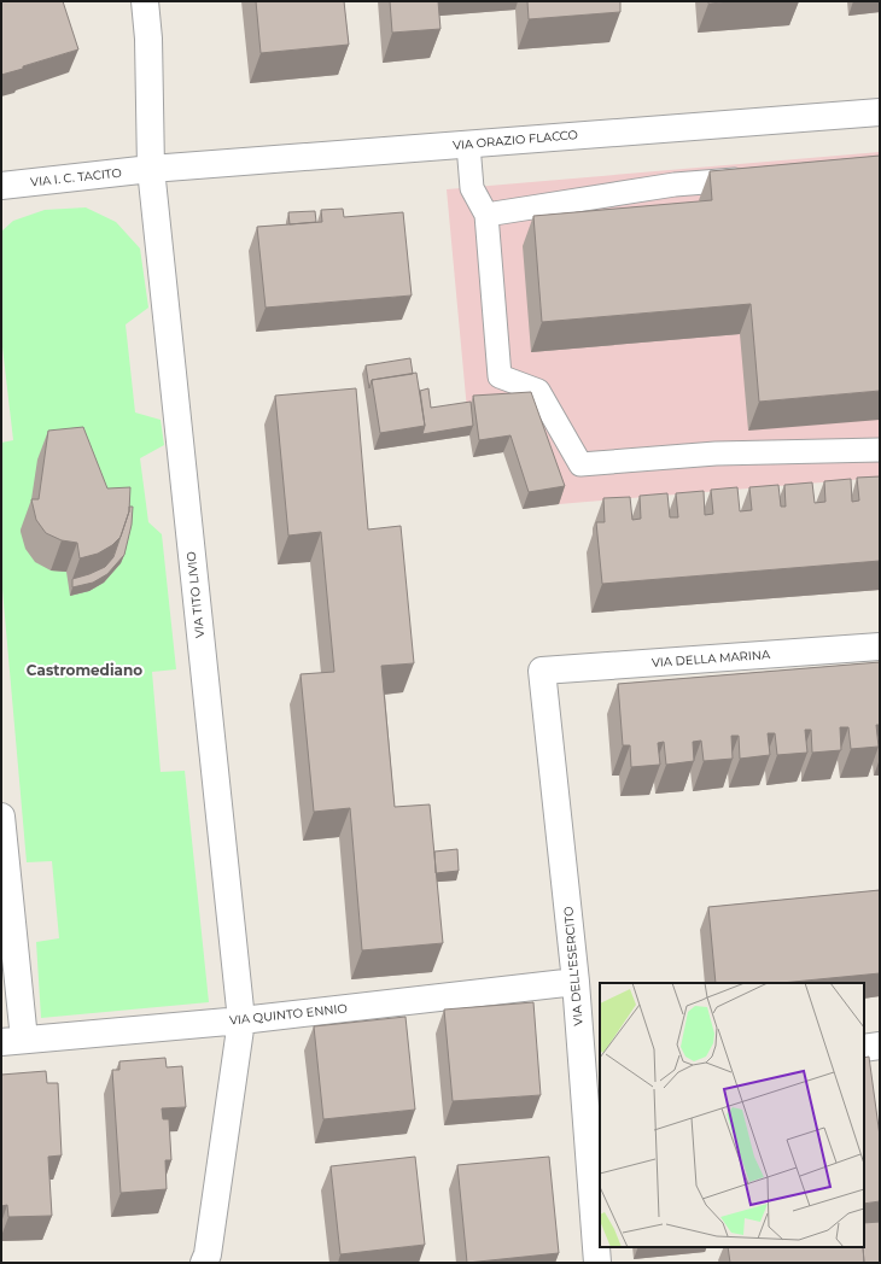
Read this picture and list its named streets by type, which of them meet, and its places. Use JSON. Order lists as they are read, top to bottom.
{
  "streets": {
    "street": [
      "VIA ORAZIO FLACCO",
      "VIA I. C. TACITO",
      "VIA TITO LIVIO",
      "VIA DELLA MARINA",
      "VIA DELL'ESERCITO",
      "VIA QUINTO ENNIO"
    ]
  },
  "crossings": [
    ["VIA ORAZIO FLACCO", "VIA I. C. TACITO"],
    ["VIA ORAZIO FLACCO", "VIA TITO LIVIO"],
    ["VIA I. C. TACITO", "VIA TITO LIVIO"],
    ["VIA TITO LIVIO", "VIA QUINTO ENNIO"],
    ["VIA DELLA MARINA", "VIA DELL'ESERCITO"],
    ["VIA DELL'ESERCITO", "VIA QUINTO ENNIO"]
  ],
  "districts": ["Castromediano"]
}
